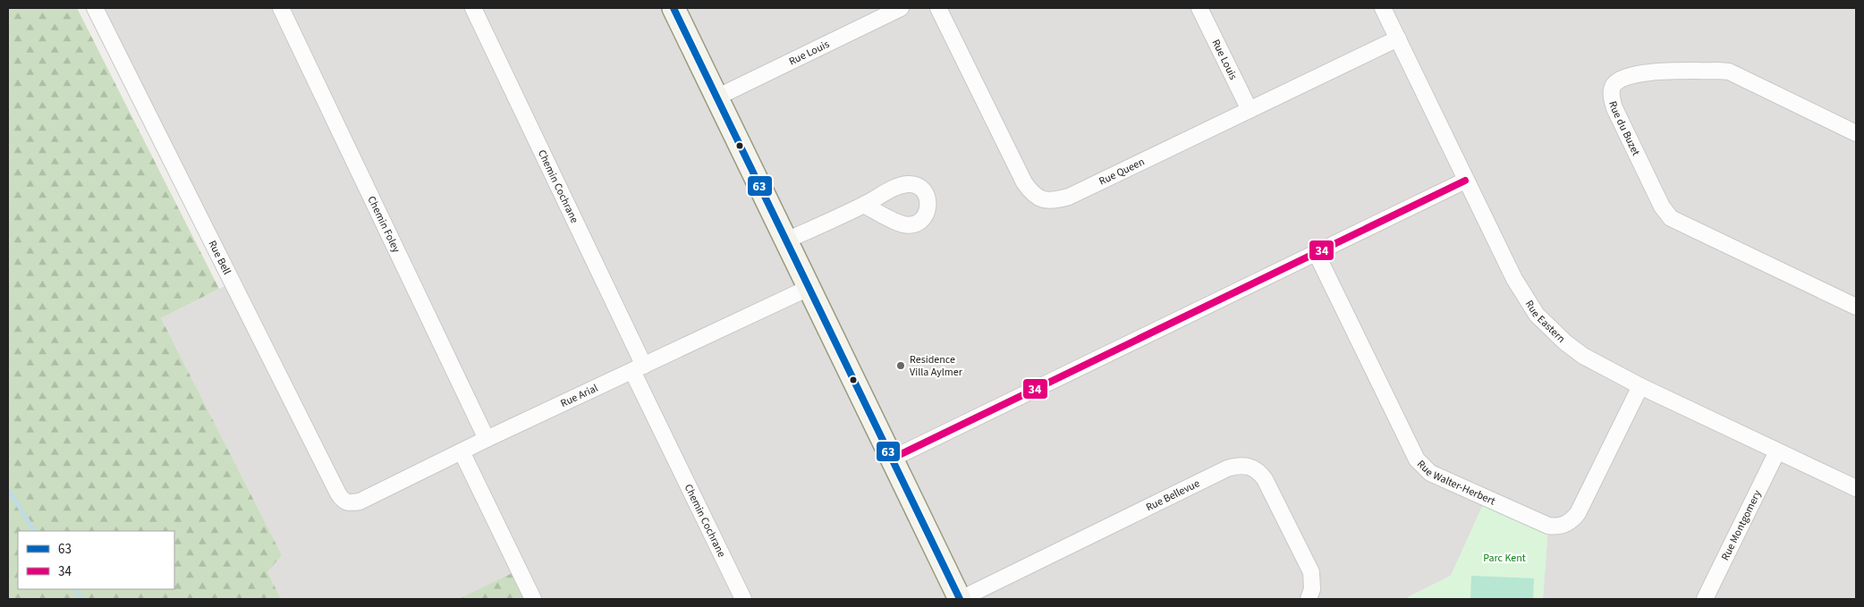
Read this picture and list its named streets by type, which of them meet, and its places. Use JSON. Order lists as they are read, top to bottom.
{
  "streets": {
    "street": [
      "Rue Louis",
      "Rue du Buzet",
      "Rue Queen",
      "Chemin Cochrane",
      "Chemin Foley",
      "Rue Bell",
      "Rue Eastern",
      "Rue Arial",
      "Rue Walter-Herbert",
      "Rue Bellevue",
      "Rue Montgomery"
    ]
  },
  "crossings": [
    ["Rue Louis", "Rue Queen"],
    ["Rue Queen", "Rue Eastern"],
    ["Chemin Cochrane", "Rue Arial"],
    ["Chemin Foley", "Rue Arial"],
    ["Rue Bell", "Rue Arial"],
    ["Rue Eastern", "Rue Walter-Herbert"],
    ["Rue Eastern", "Rue Montgomery"]
  ],
  "parks": ["Parc Kent"],
  "places": ["Residence Villa Aylmer"],
  "lines": ["transit line 63", "transit line 34"],
  "legend": ["63", "34"]
}
